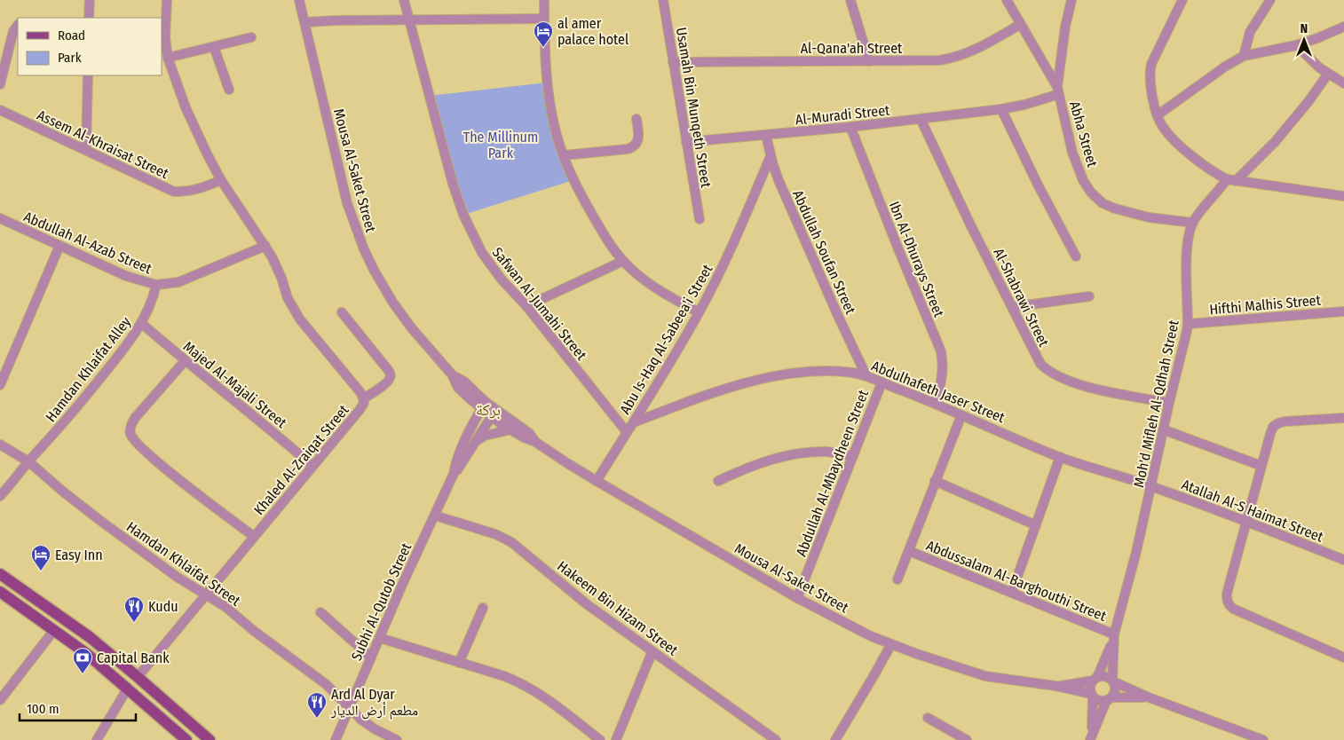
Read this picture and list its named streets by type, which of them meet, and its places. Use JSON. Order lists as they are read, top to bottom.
{
  "streets": {
    "street": [
      "Al-Qana'ah Street",
      "Usamah Bin Munqeth Street",
      "Al-Muradi Street",
      "Abha Street",
      "Assem Al-Khraisat Street",
      "Mousa Al-Saket Street",
      "Abdullah Al-Azab Street",
      "Abdullah Soufan Street",
      "Ibn Al-Dhurays Street",
      "Al-Shabrawi Street",
      "Safwan Al-Jumahi Street",
      "Hifthi Malhis Street",
      "Abu Is-Haq Al-Sabeea'i Street",
      "Hamdan Khlaifat Alley",
      "Majed Al-Majali Street",
      "Abdulhafeth Jaser Street",
      "Moh'd Mifleh Al-Qdhah Street",
      "Khaled Al-Zraiqat Street",
      "Abdullah Al-Mbaydheen Street",
      "Atallah Al-S Haimat Street",
      "Hamdan Khlaifat Street",
      "Abdussalam Al-Barghouthi Street",
      "Subhi Al-Qutob Street",
      "Hakeem Bin Hizam Street"
    ]
  },
  "crossings": [
    ["Al-Qana'ah Street", "Usamah Bin Munqeth Street"],
    ["Usamah Bin Munqeth Street", "Al-Muradi Street"],
    ["Al-Muradi Street", "Abha Street"],
    ["Al-Muradi Street", "Abdullah Soufan Street"],
    ["Al-Muradi Street", "Ibn Al-Dhurays Street"],
    ["Al-Muradi Street", "Al-Shabrawi Street"],
    ["Abha Street", "Moh'd Mifleh Al-Qdhah Street"],
    ["Assem Al-Khraisat Street", "Khaled Al-Zraiqat Street"],
    ["Mousa Al-Saket Street", "Abu Is-Haq Al-Sabeea'i Street"],
    ["Mousa Al-Saket Street", "Moh'd Mifleh Al-Qdhah Street"],
    ["Mousa Al-Saket Street", "Abdullah Al-Mbaydheen Street"],
    ["Mousa Al-Saket Street", "Subhi Al-Qutob Street"],
    ["Abdullah Al-Azab Street", "Hamdan Khlaifat Alley"],
    ["Abdullah Al-Azab Street", "Khaled Al-Zraiqat Street"],
    ["Abdullah Soufan Street", "Abu Is-Haq Al-Sabeea'i Street"],
    ["Abdullah Soufan Street", "Abdulhafeth Jaser Street"],
    ["Ibn Al-Dhurays Street", "Abdulhafeth Jaser Street"],
    ["Al-Shabrawi Street", "Moh'd Mifleh Al-Qdhah Street"],
    ["Safwan Al-Jumahi Street", "Abu Is-Haq Al-Sabeea'i Street"],
    ["Hifthi Malhis Street", "Moh'd Mifleh Al-Qdhah Street"],
    ["Abu Is-Haq Al-Sabeea'i Street", "Abdulhafeth Jaser Street"],
    ["Hamdan Khlaifat Alley", "Majed Al-Majali Street"],
    ["Hamdan Khlaifat Alley", "Hamdan Khlaifat Street"],
    ["Majed Al-Majali Street", "Khaled Al-Zraiqat Street"],
    ["Abdulhafeth Jaser Street", "Moh'd Mifleh Al-Qdhah Street"],
    ["Abdulhafeth Jaser Street", "Abdullah Al-Mbaydheen Street"],
    ["Abdulhafeth Jaser Street", "Atallah Al-S Haimat Street"],
    ["Abdulhafeth Jaser Street", "Abdussalam Al-Barghouthi Street"],
    ["Moh'd Mifleh Al-Qdhah Street", "Atallah Al-S Haimat Street"],
    ["Moh'd Mifleh Al-Qdhah Street", "Abdussalam Al-Barghouthi Street"],
    ["Khaled Al-Zraiqat Street", "Hamdan Khlaifat Street"],
    ["Hamdan Khlaifat Street", "Subhi Al-Qutob Street"],
    ["Subhi Al-Qutob Street", "Hakeem Bin Hizam Street"]
  ],
  "districts": ["بركة"],
  "parks": ["The Millinum Park"],
  "places": {
    "hotel": ["al amer palace hotel", "Easy Inn"],
    "restaurant": ["Kudu", "Ard Al Dyar مطعم أرض الديار"],
    "bank": ["Capital Bank"]
  },
  "legend": ["Road", "Park"],
  "scale_bar": "100 m",
  "north": "top"
}
